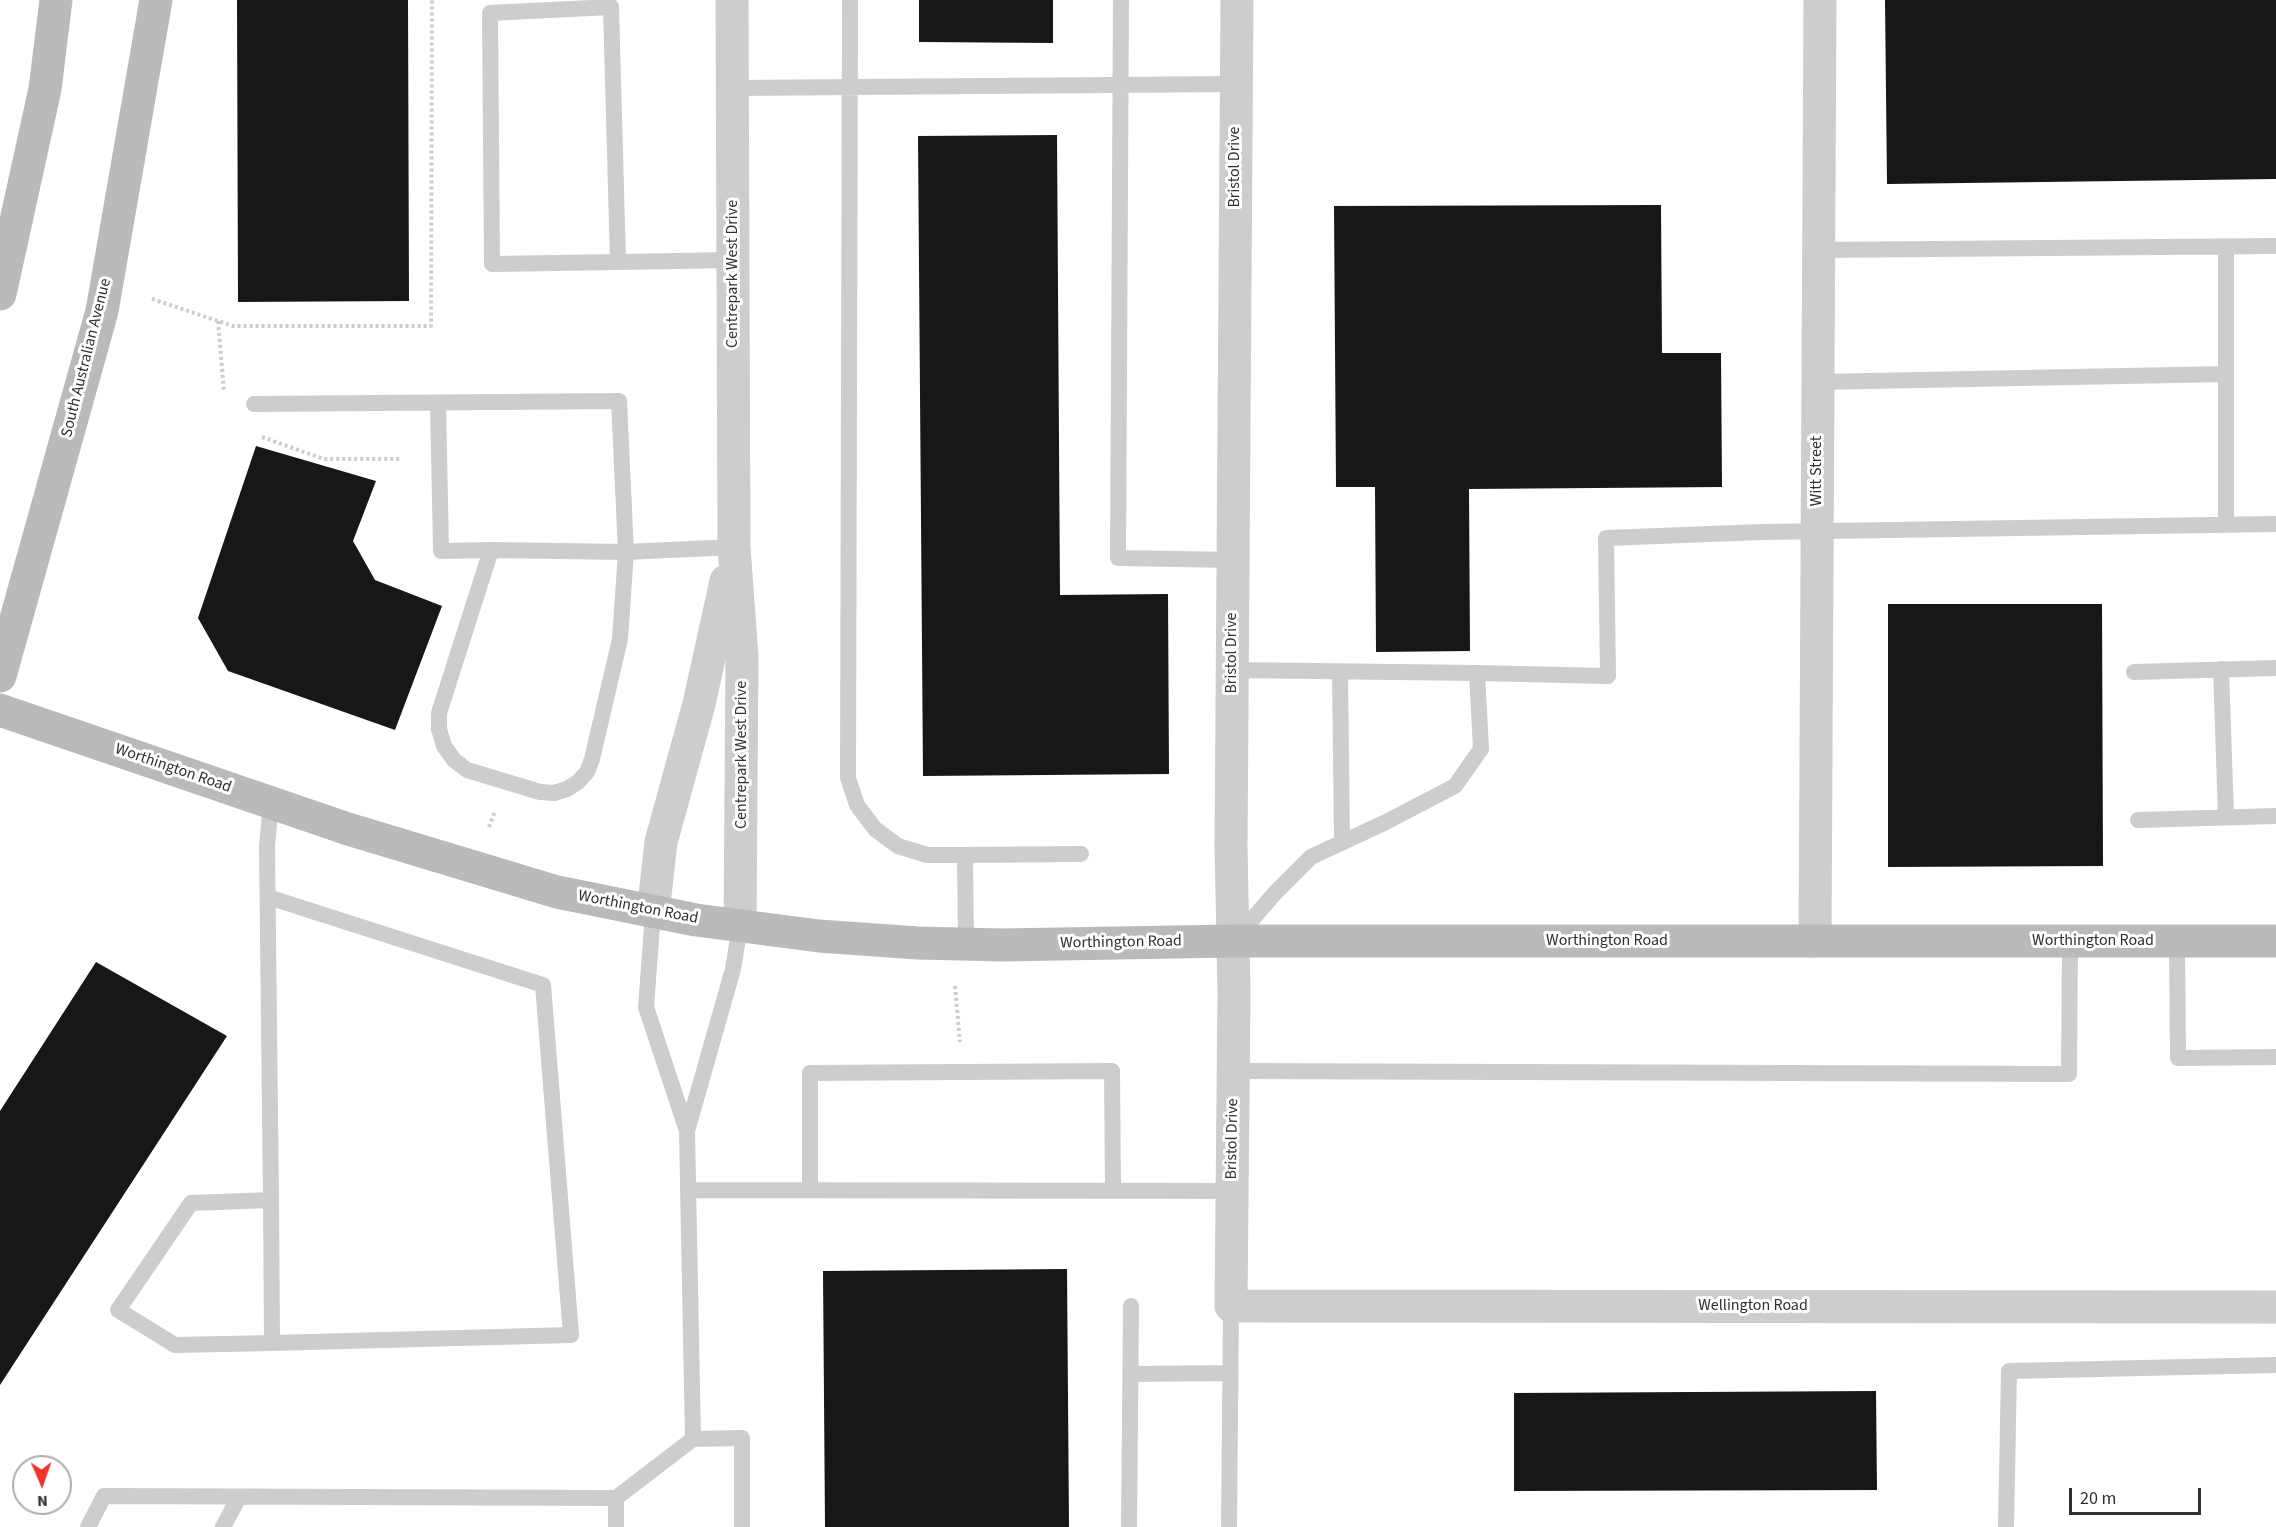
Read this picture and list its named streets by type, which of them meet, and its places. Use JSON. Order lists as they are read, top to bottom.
{
  "streets": {
    "street": [
      "Bristol Drive",
      "Centrepark West Drive",
      "South Australian Avenue",
      "Witt Street",
      "Worthington Road",
      "Wellington Road"
    ]
  },
  "crossings": [
    ["Bristol Drive", "Worthington Road"],
    ["Bristol Drive", "Wellington Road"],
    ["Centrepark West Drive", "Worthington Road"],
    ["Witt Street", "Worthington Road"]
  ],
  "scale_bar": "20 m",
  "north": "bottom"
}
